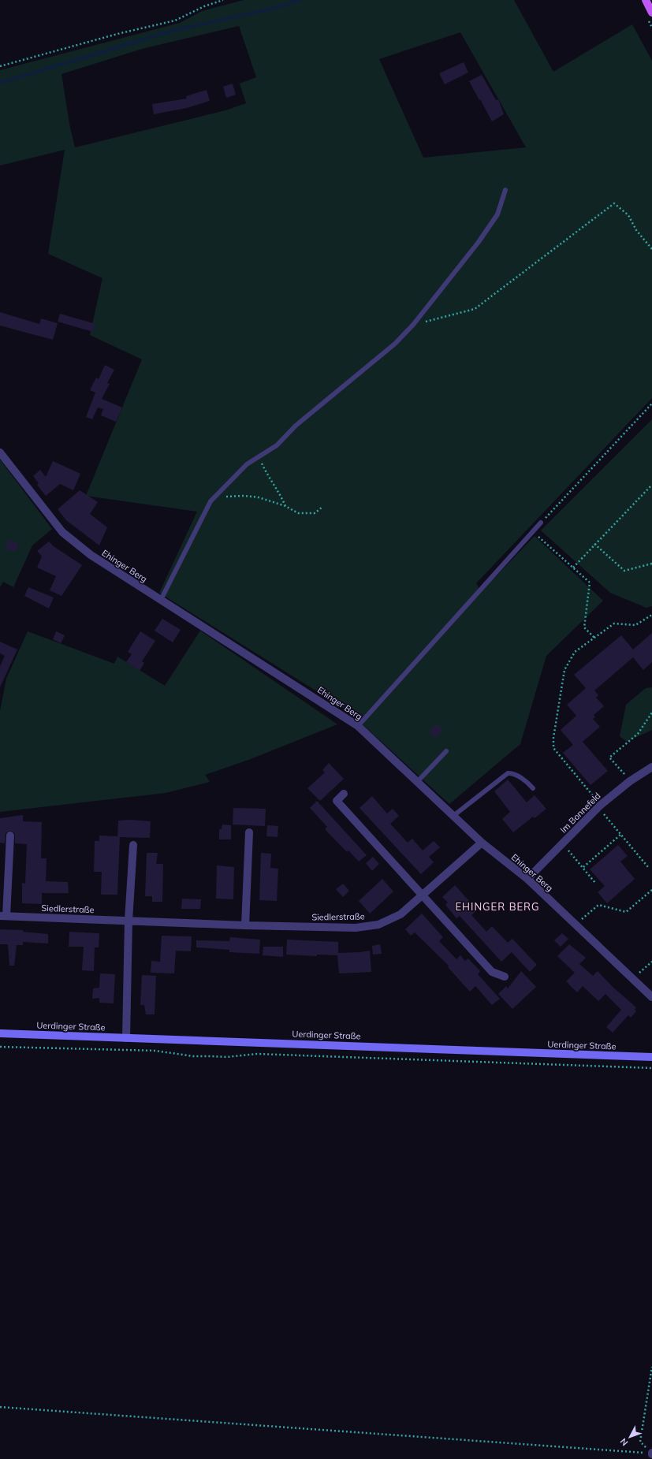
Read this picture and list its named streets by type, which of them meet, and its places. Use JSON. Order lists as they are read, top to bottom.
{
  "streets": {
    "main road": ["Uerdinger Straße"],
    "street": ["Ehinger Berg", "Im Bonnefeld", "Siedlerstraße"]
  },
  "crossings": [
    ["Ehinger Berg", "Im Bonnefeld"],
    ["Ehinger Berg", "Siedlerstraße"]
  ],
  "districts": ["EHINGER BERG"],
  "north": "bottom left"
}
